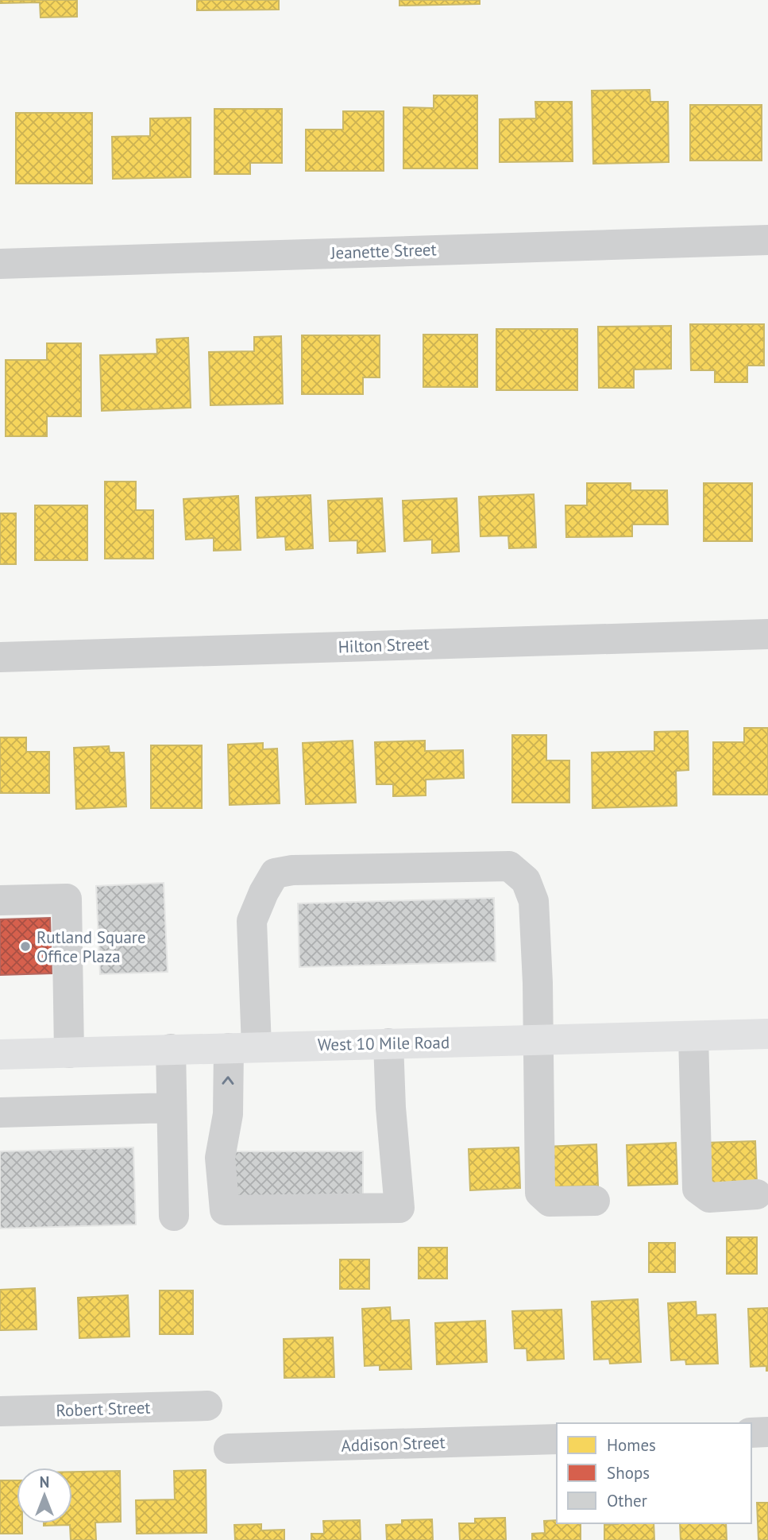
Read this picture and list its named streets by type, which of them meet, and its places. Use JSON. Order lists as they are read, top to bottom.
{
  "streets": {
    "main road": ["West 10 Mile Road"],
    "street": [
      "Jeanette Street",
      "Hilton Street",
      "Robert Street",
      "Addison Street"
    ]
  },
  "places": ["Rutland Square Office Plaza"],
  "legend": ["Homes", "Shops", "Other"],
  "north": "top"
}
